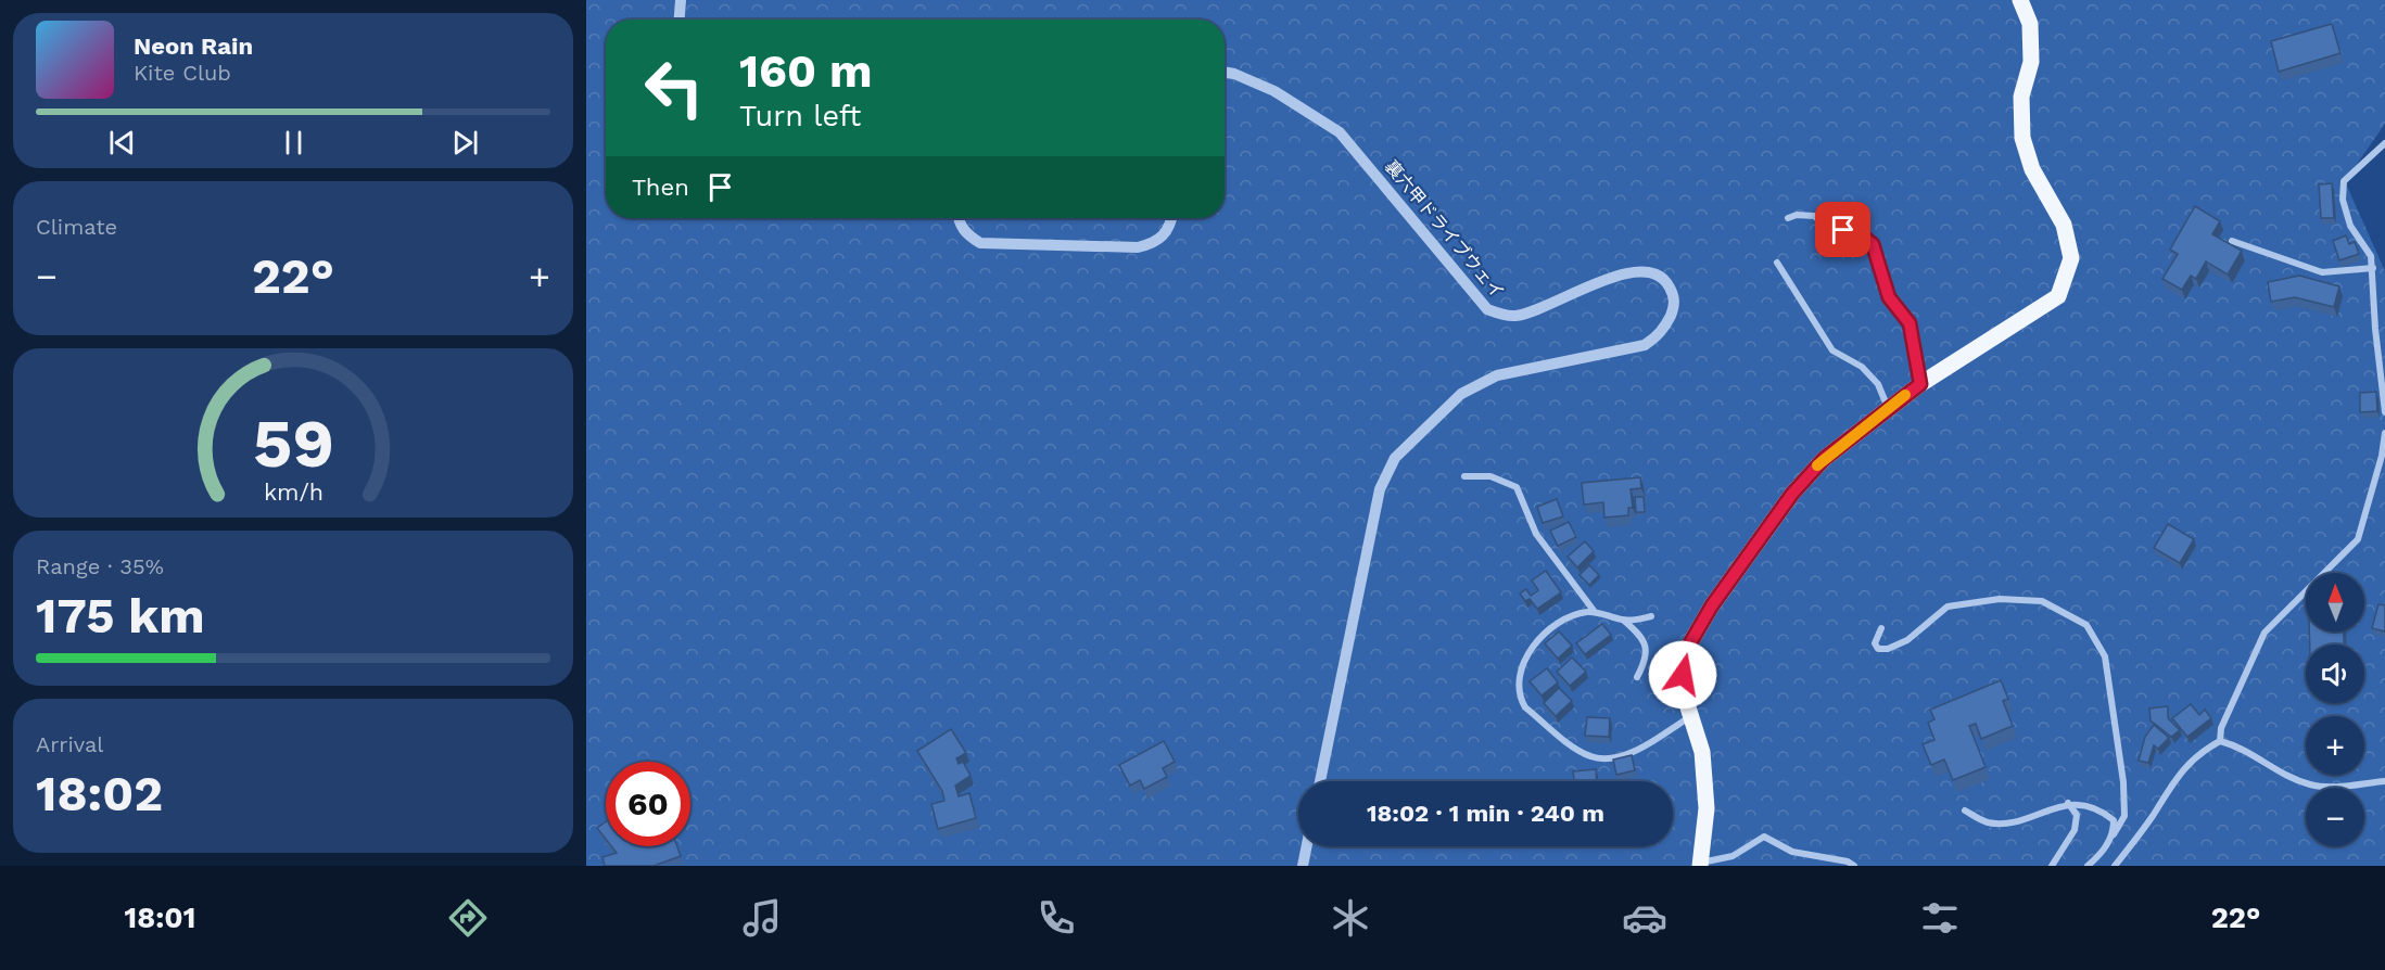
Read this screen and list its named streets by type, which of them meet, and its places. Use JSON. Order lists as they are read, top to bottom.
{
  "streets": {
    "street": ["裏六甲ドライブウェイ"]
  },
  "north": "top",
  "page": {
    "turn": ["160 m", "Turn left"],
    "song": ["Neon Rain", "Kite Club"],
    "then": "Then",
    "tile": [
      "Climate",
      ["Range · 35%", "175 km"],
      ["Arrival", "18:02"]
    ],
    "heat": ["−", "22°", "+"],
    "map_buttons": ["+", "−"],
    "limit": "60",
    "trip": "18:02 · 1 min · 240 m",
    "tabs": ["18:01", "22°"],
    "gauge": ["59", "km/h"]
  }
}
